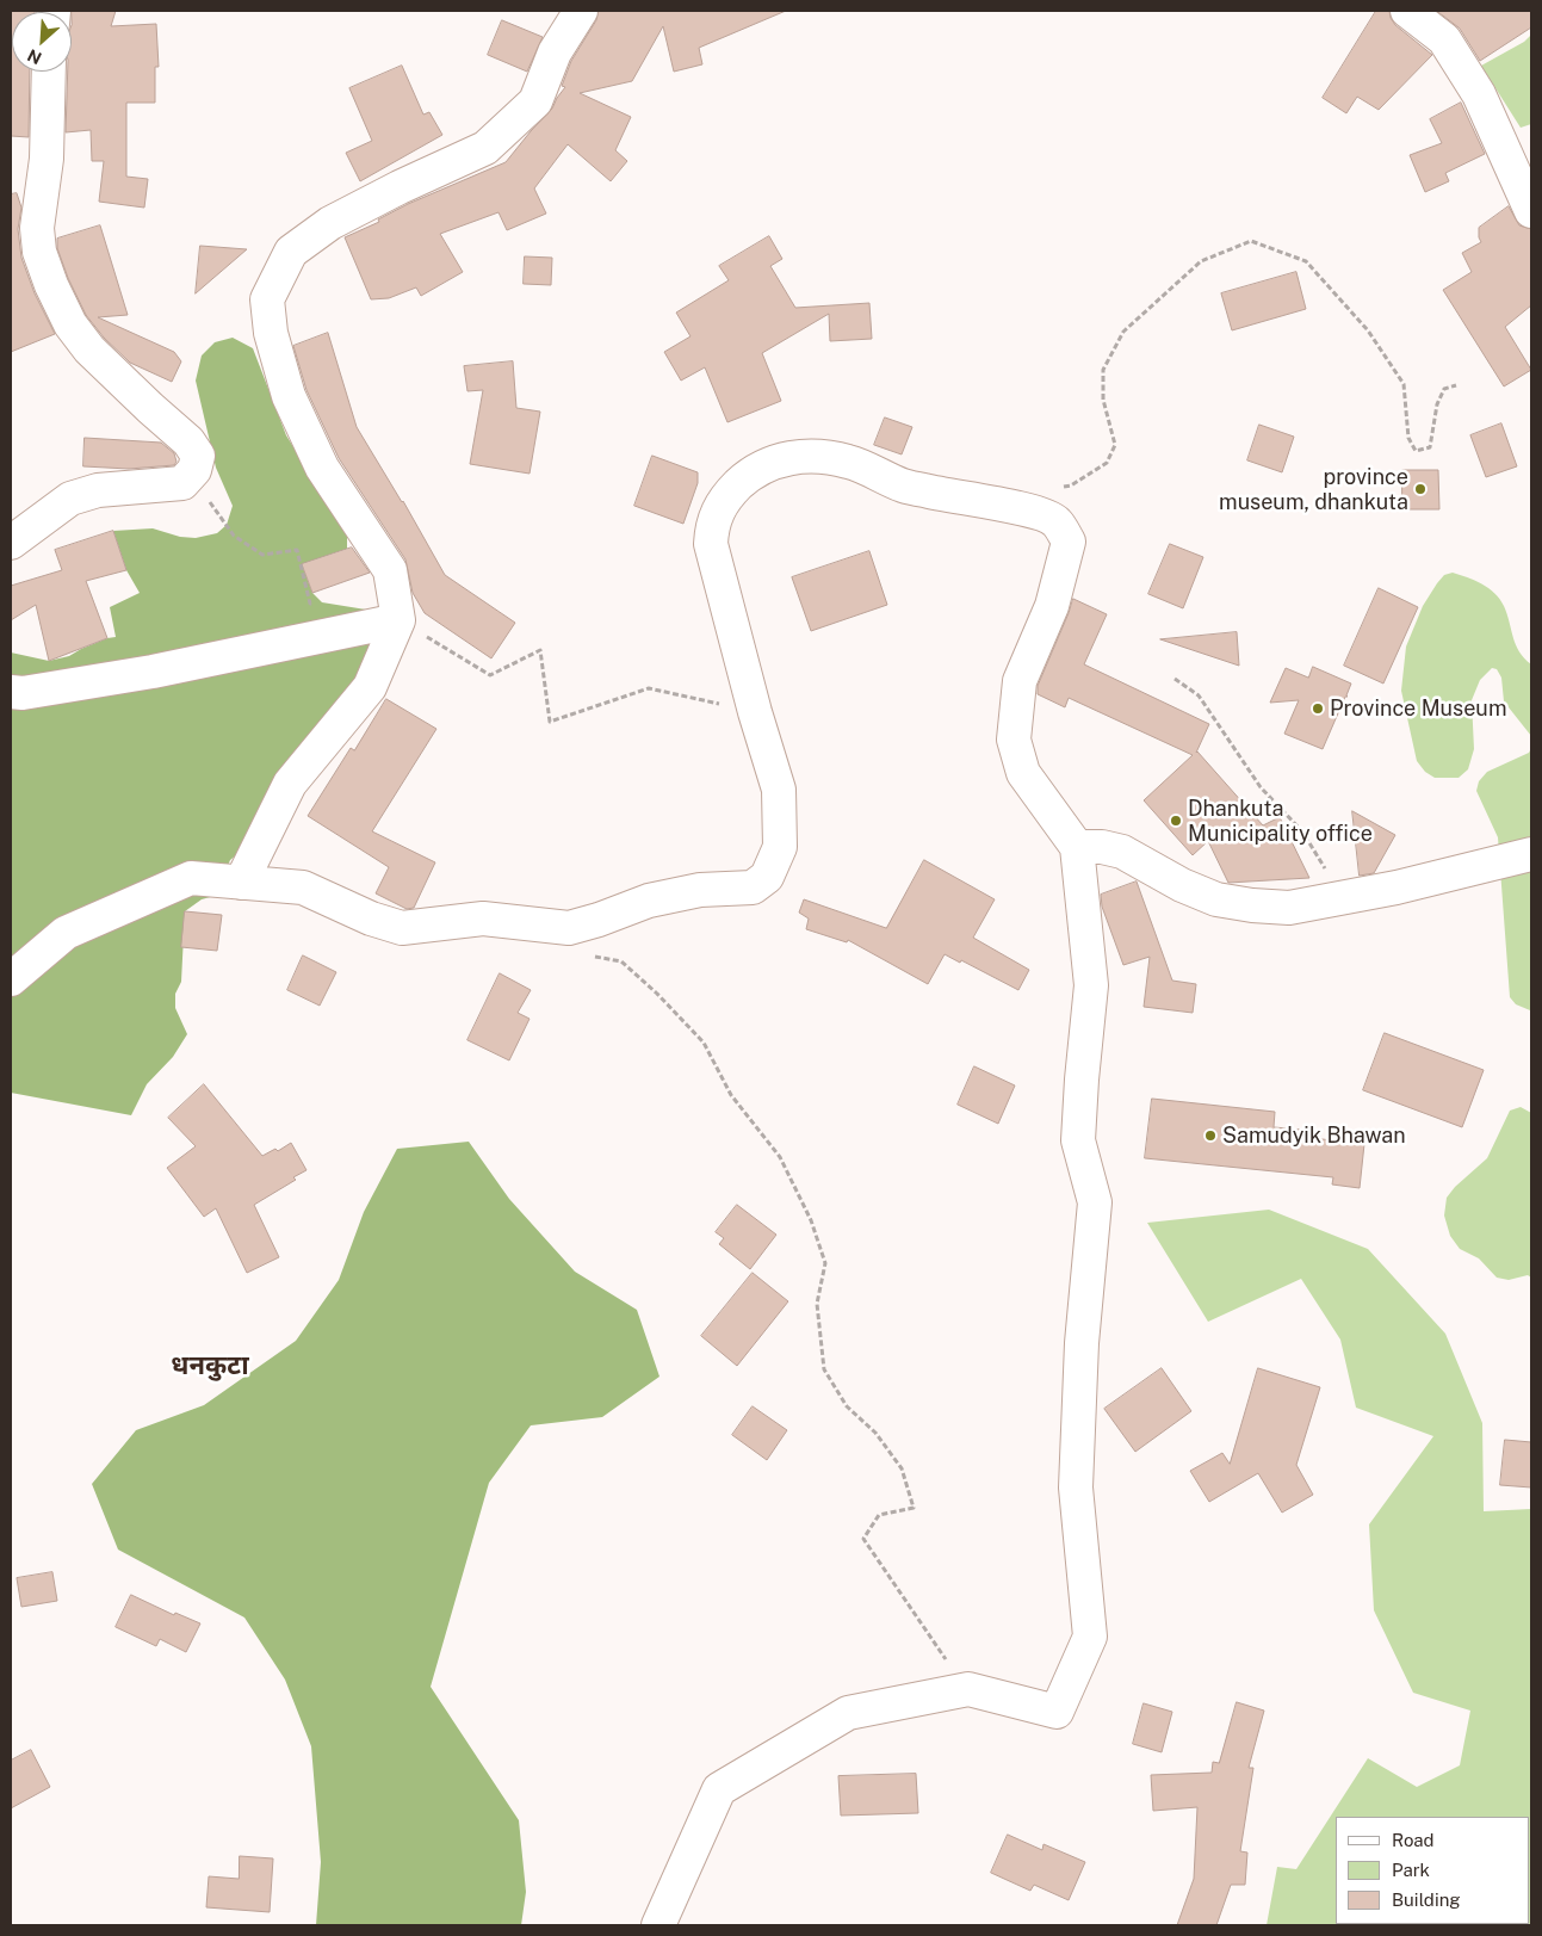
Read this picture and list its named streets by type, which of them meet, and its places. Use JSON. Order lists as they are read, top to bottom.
{
  "districts": ["धनकुटा"],
  "places": [
    "province museum, dhankuta",
    "Province Museum",
    "Dhankuta Municipality office",
    "Samudyik Bhawan"
  ],
  "legend": ["Road", "Park", "Building"],
  "north": "bottom left"
}
